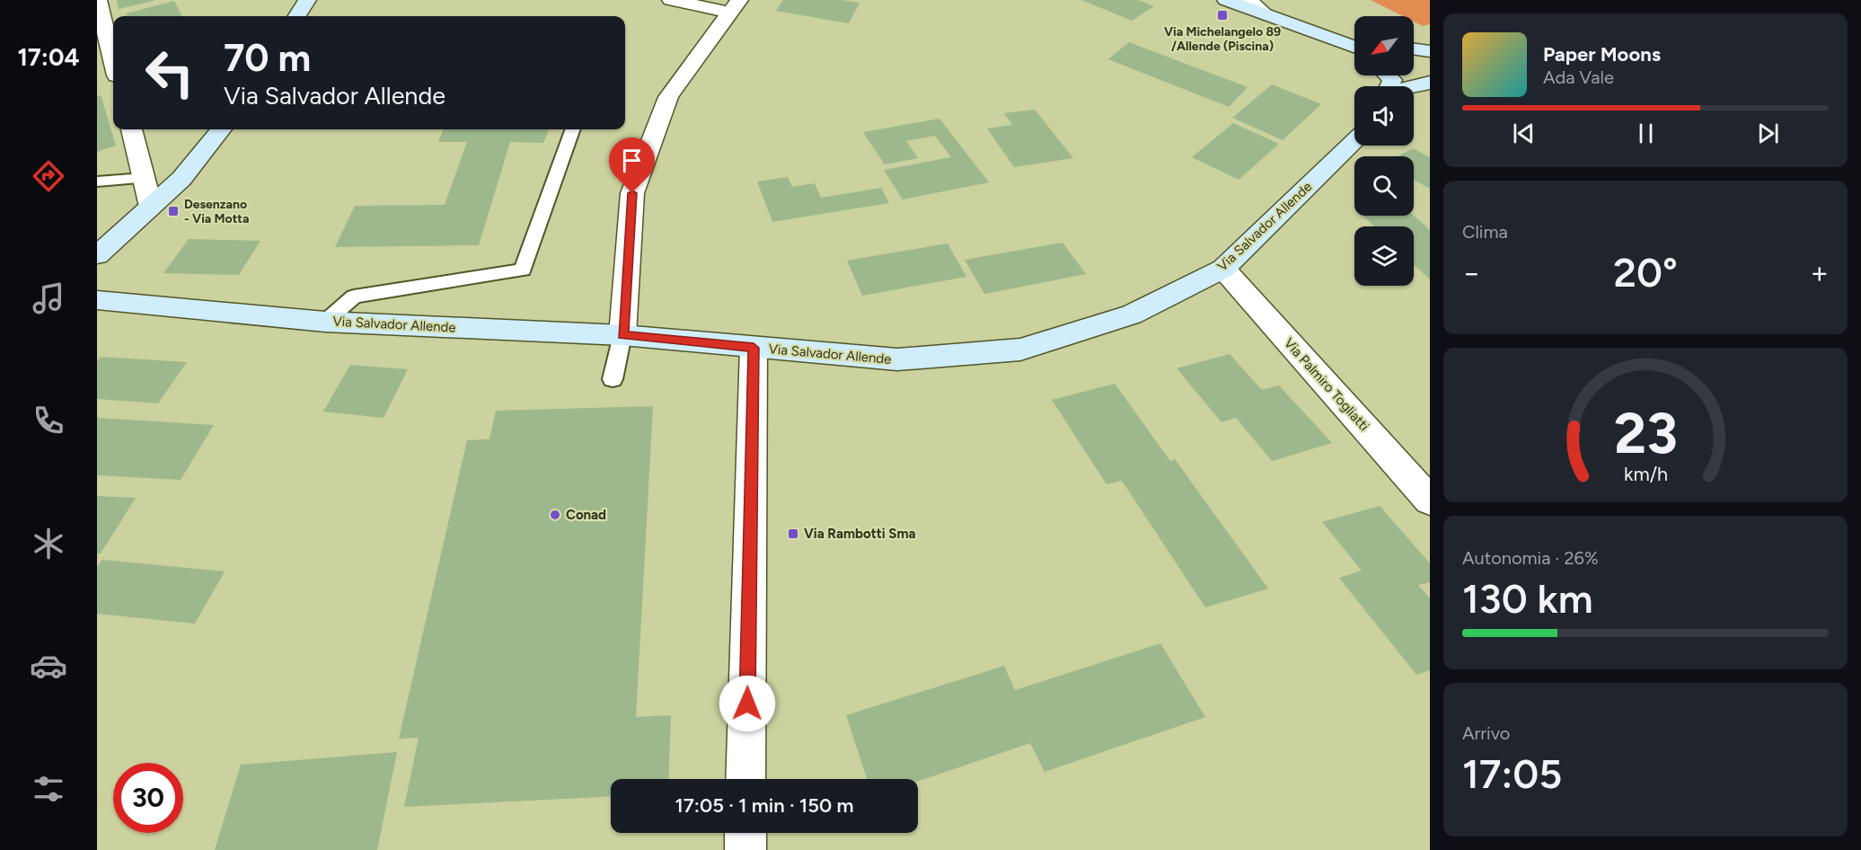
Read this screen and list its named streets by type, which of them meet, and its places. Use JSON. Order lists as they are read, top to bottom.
{
  "streets": {
    "street": ["Via Salvador Allende", "Via Palmiro Togliatti"]
  },
  "crossings": [
    ["Via Salvador Allende", "Via Palmiro Togliatti"]
  ],
  "places": {
    "transit": ["Via Michelangelo 89 /Allende (Piscina)", "Desenzano - Via Motta", "Via Rambotti Sma"],
    "other": ["Conad"]
  },
  "north": "bottom left",
  "page": {
    "tabs": "17:04",
    "turn": ["70 m", "Via Salvador Allende"],
    "song": ["Paper Moons", "Ada Vale"],
    "tile": [
      "Clima",
      ["Autonomia · 26%", "130 km"],
      ["Arrivo", "17:05"]
    ],
    "heat": ["−", "20°", "+"],
    "limit": "30",
    "trip": "17:05 · 1 min · 150 m",
    "gauge": ["23", "km/h"]
  }
}
